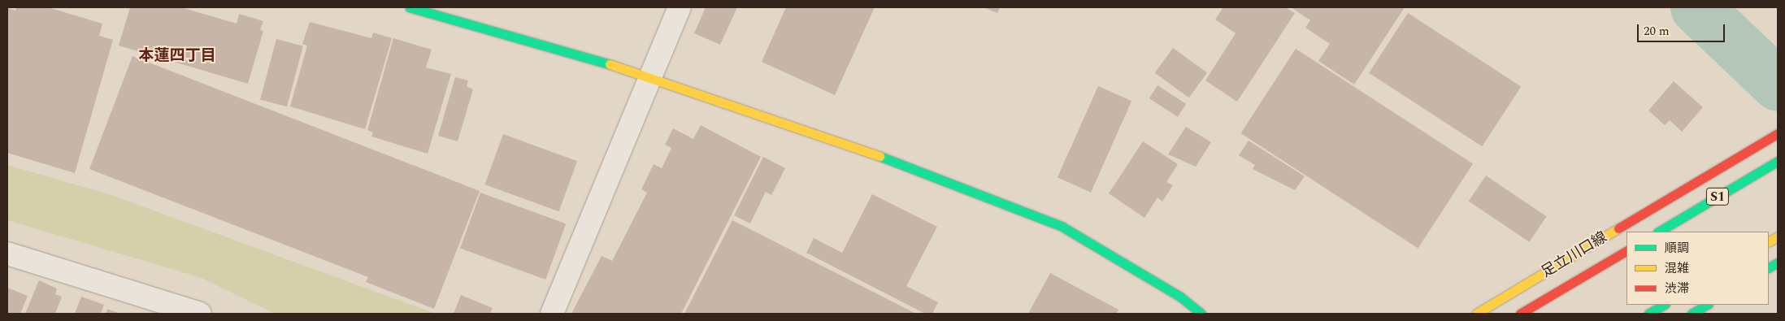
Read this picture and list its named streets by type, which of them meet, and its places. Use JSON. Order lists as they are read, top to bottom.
{
  "streets": {
    "main road": ["S1", "足立川口線"]
  },
  "districts": ["本蓮四丁目"],
  "legend": ["順調", "混雑", "渋滞"],
  "scale_bar": "20 m"
}
